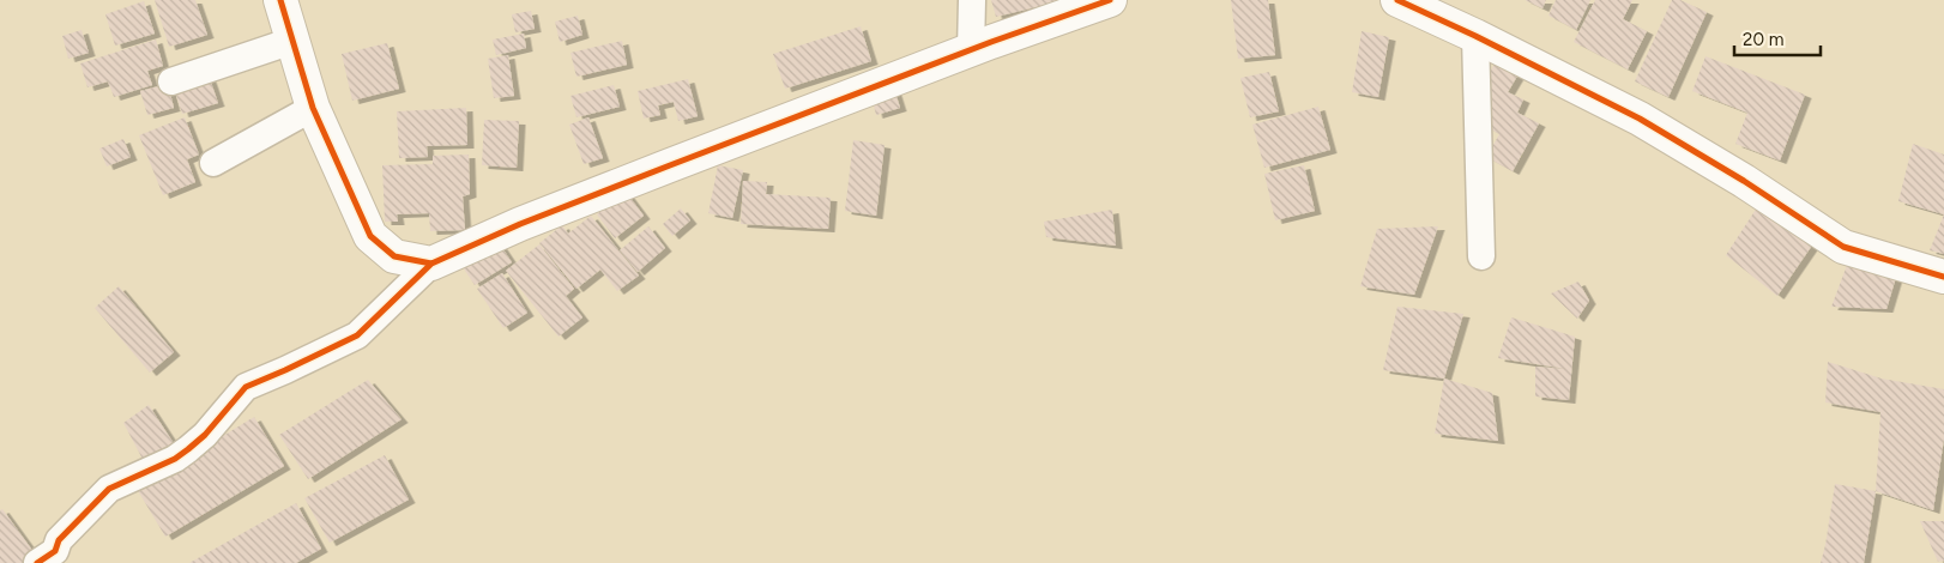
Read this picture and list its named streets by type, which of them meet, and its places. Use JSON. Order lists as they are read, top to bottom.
{
  "scale_bar": "20 m"
}
